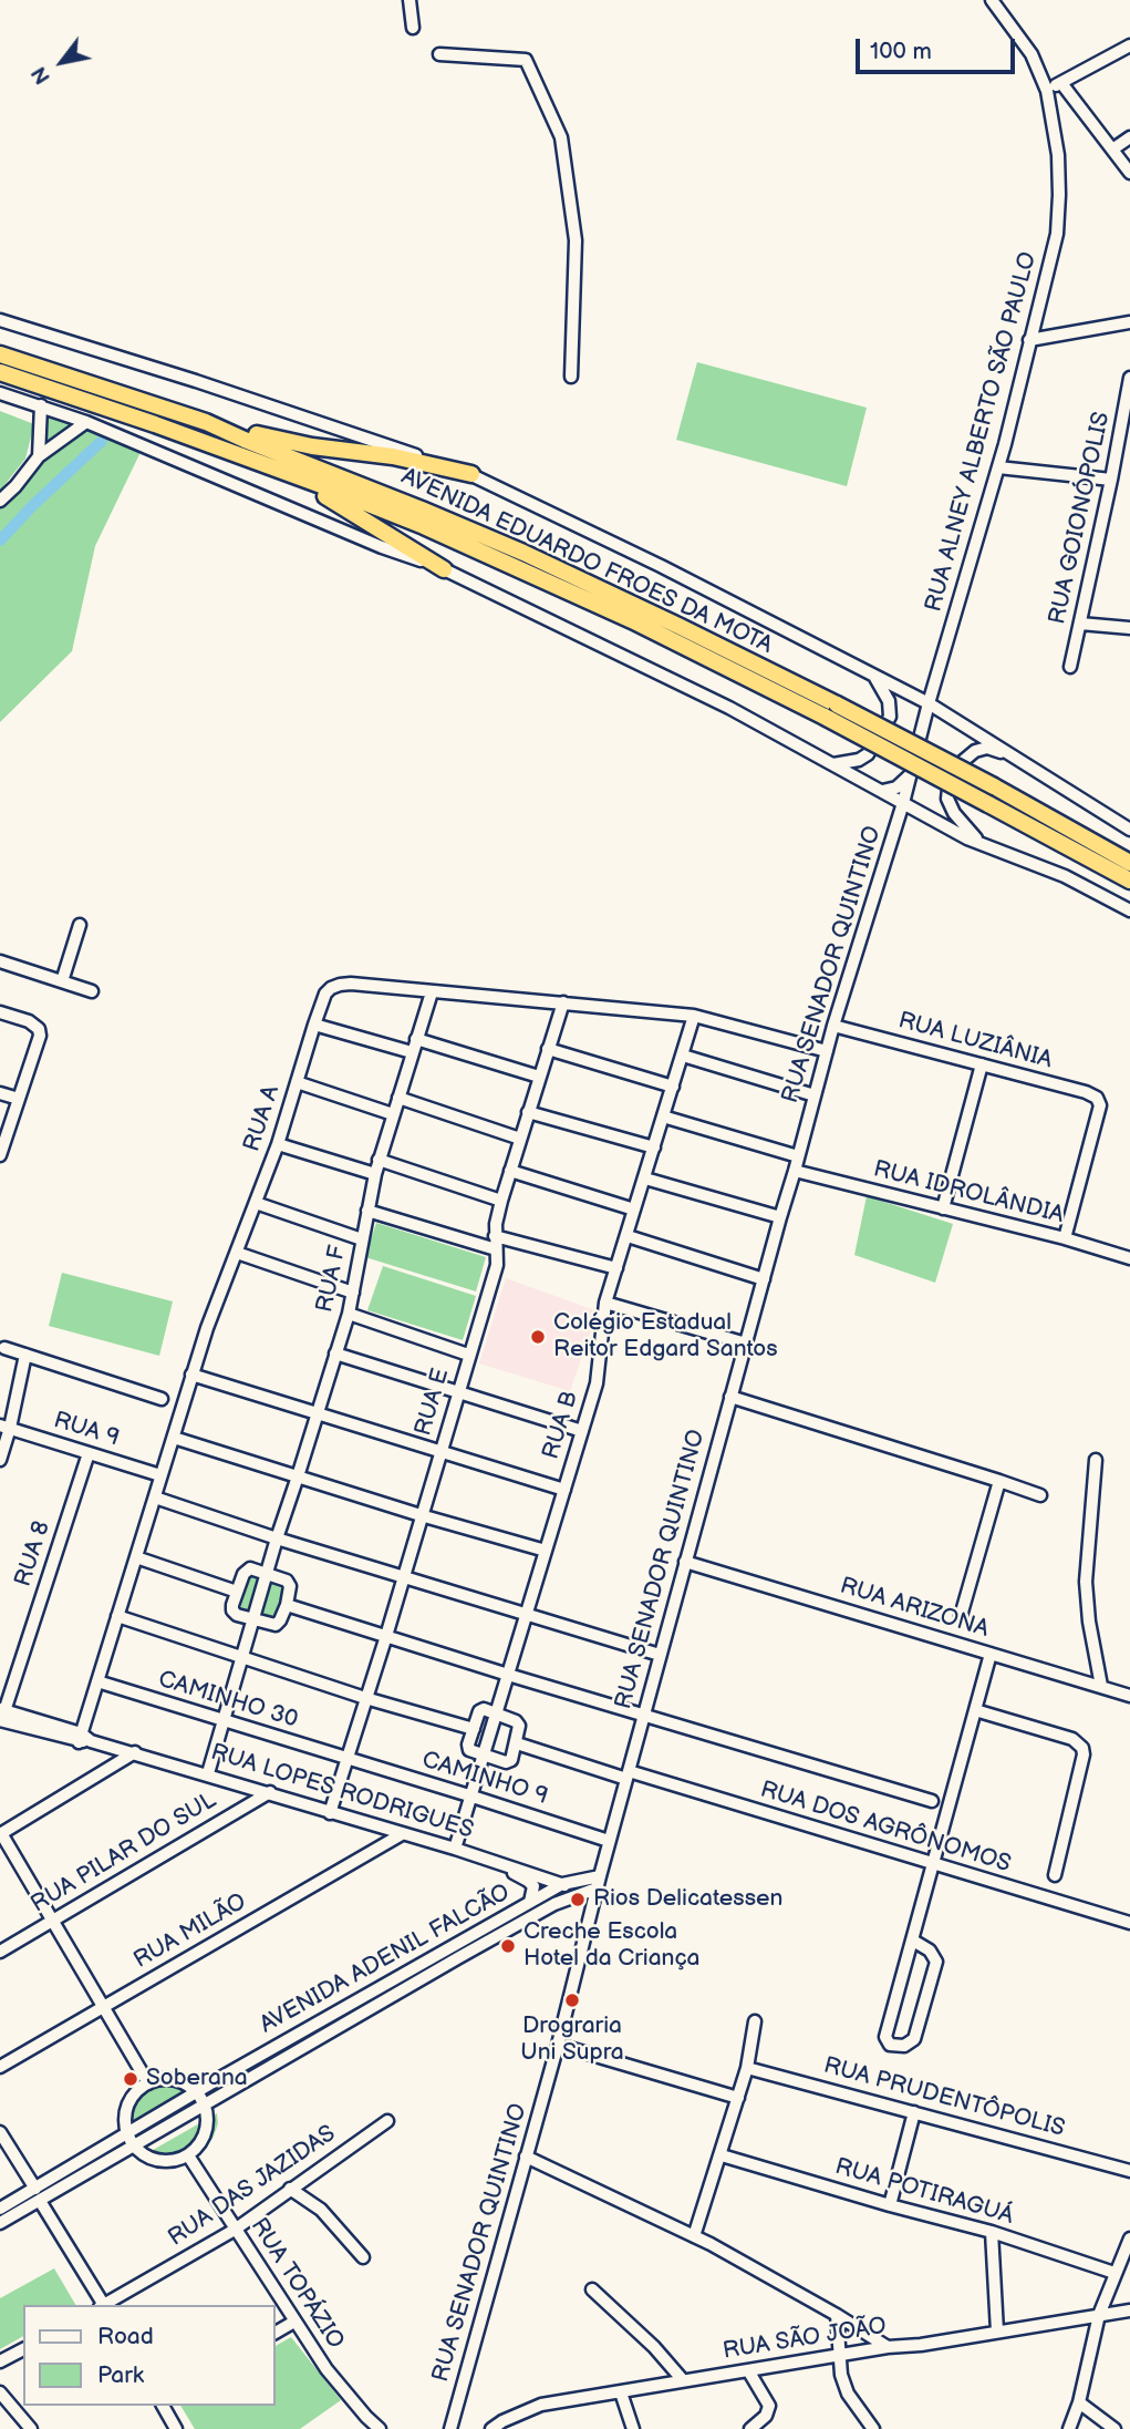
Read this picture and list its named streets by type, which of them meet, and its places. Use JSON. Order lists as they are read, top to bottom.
{
  "streets": {
    "highway": ["AVENIDA EDUARDO FROES DA MOTA"],
    "street": [
      "RUA ALNEY ALBERTO SÃO PAULO",
      "RUA GOIONÓPOLIS",
      "RUA SENADOR QUINTINO",
      "RUA LUZIÂNIA",
      "RUA A",
      "RUA IDROLÂNDIA",
      "RUA F",
      "RUA E",
      "RUA B",
      "RUA 9",
      "RUA 8",
      "RUA ARIZONA",
      "CAMINHO 30",
      "CAMINHO 9",
      "RUA LOPES RODRIGUES",
      "RUA DOS AGRÔNOMOS",
      "RUA PILAR DO SUL",
      "RUA MILÃO",
      "AVENIDA ADENIL FALCÃO",
      "RUA PRUDENTÔPOLIS",
      "RUA DAS JAZIDAS",
      "RUA POTIRAGUÁ",
      "RUA TOPÁZIO",
      "RUA SÃO JOÃO"
    ]
  },
  "crossings": [
    ["RUA ALNEY ALBERTO SÃO PAULO", "RUA SENADOR QUINTINO"],
    ["RUA SENADOR QUINTINO", "RUA LUZIÂNIA"],
    ["RUA SENADOR QUINTINO", "RUA A"],
    ["RUA SENADOR QUINTINO", "RUA IDROLÂNDIA"],
    ["RUA SENADOR QUINTINO", "RUA ARIZONA"],
    ["RUA SENADOR QUINTINO", "CAMINHO 9"],
    ["RUA SENADOR QUINTINO", "RUA DOS AGRÔNOMOS"],
    ["RUA SENADOR QUINTINO", "AVENIDA ADENIL FALCÃO"],
    ["RUA LUZIÂNIA", "RUA IDROLÂNDIA"],
    ["RUA A", "RUA F"],
    ["RUA A", "RUA E"],
    ["RUA A", "RUA B"],
    ["RUA A", "RUA 9"],
    ["RUA A", "CAMINHO 30"],
    ["RUA A", "RUA LOPES RODRIGUES"],
    ["RUA E", "CAMINHO 30"],
    ["RUA E", "CAMINHO 9"],
    ["RUA E", "RUA LOPES RODRIGUES"],
    ["RUA 9", "RUA 8"],
    ["RUA 8", "RUA LOPES RODRIGUES"],
    ["CAMINHO 30", "CAMINHO 9"],
    ["RUA LOPES RODRIGUES", "RUA PILAR DO SUL"],
    ["RUA LOPES RODRIGUES", "RUA MILÃO"],
    ["RUA LOPES RODRIGUES", "AVENIDA ADENIL FALCÃO"],
    ["RUA DAS JAZIDAS", "RUA TOPÁZIO"]
  ],
  "places": [
    "Colégio Estadual Reitor Edgard Santos",
    "Rios Delicatessen",
    "Creche Escola Hotel da Criança",
    "Drograria Uni Supra",
    "Soberana"
  ],
  "legend": ["Road", "Park"],
  "scale_bar": "100 m",
  "north": "bottom left"
}
